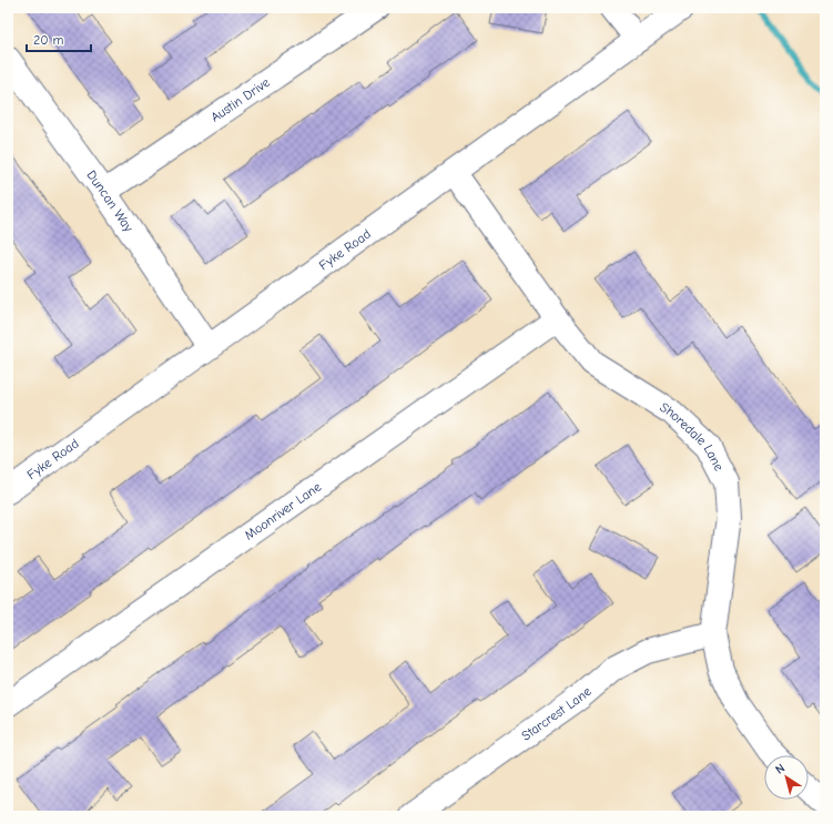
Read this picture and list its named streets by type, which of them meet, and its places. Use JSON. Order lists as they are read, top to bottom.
{
  "streets": {
    "street": [
      "Austin Drive",
      "Duncan Way",
      "Fyke Road",
      "Shoredale Lane",
      "Moonriver Lane",
      "Starcrest Lane"
    ]
  },
  "crossings": [
    ["Austin Drive", "Duncan Way"],
    ["Duncan Way", "Fyke Road"],
    ["Fyke Road", "Shoredale Lane"],
    ["Shoredale Lane", "Moonriver Lane"],
    ["Shoredale Lane", "Starcrest Lane"]
  ],
  "scale_bar": "20 m",
  "north": "top left"
}
